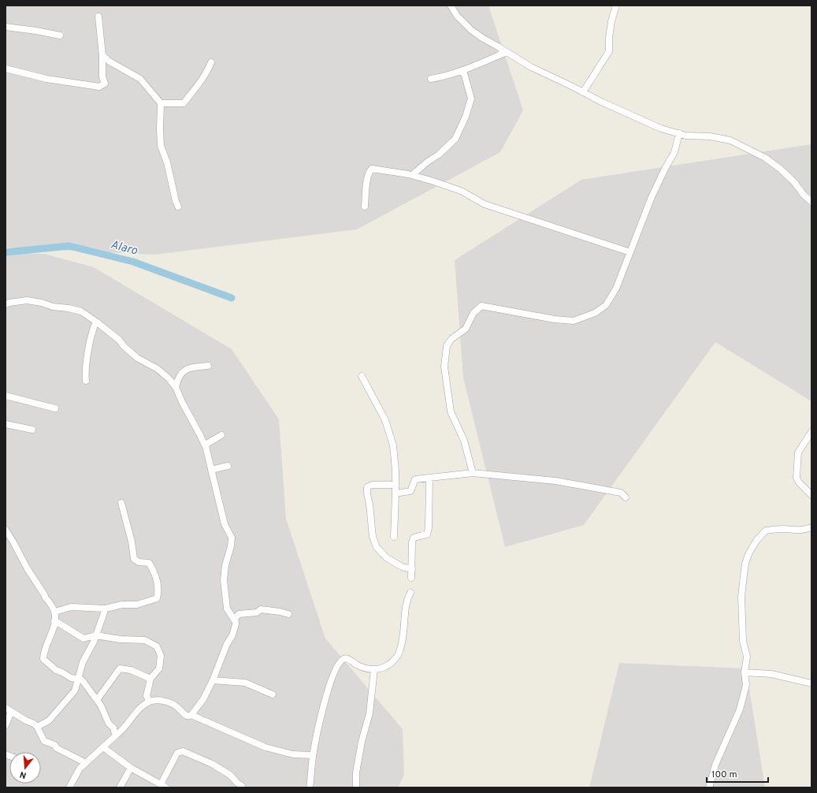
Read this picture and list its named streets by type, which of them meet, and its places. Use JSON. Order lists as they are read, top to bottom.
{
  "water": ["Alaro"],
  "scale_bar": "100 m",
  "north": "bottom"
}
